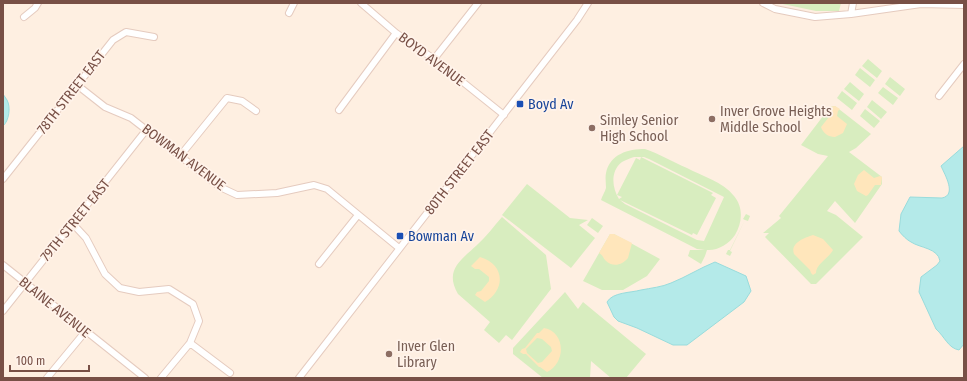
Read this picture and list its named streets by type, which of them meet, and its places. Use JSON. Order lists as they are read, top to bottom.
{
  "streets": {
    "street": [
      "BOYD AVENUE",
      "78TH STREET EAST",
      "BOWMAN AVENUE",
      "80TH STREET EAST",
      "79TH STREET EAST",
      "BLAINE AVENUE"
    ]
  },
  "crossings": [
    ["BOYD AVENUE", "80TH STREET EAST"],
    ["78TH STREET EAST", "BOWMAN AVENUE"],
    ["BOWMAN AVENUE", "80TH STREET EAST"],
    ["BOWMAN AVENUE", "79TH STREET EAST"],
    ["79TH STREET EAST", "BLAINE AVENUE"]
  ],
  "places": {
    "transit": ["Boyd Av", "Bowman Av"],
    "other": ["Inver Grove Heights Middle School", "Simley Senior High School", "Inver Glen Library"]
  },
  "scale_bar": "100 m"
}
